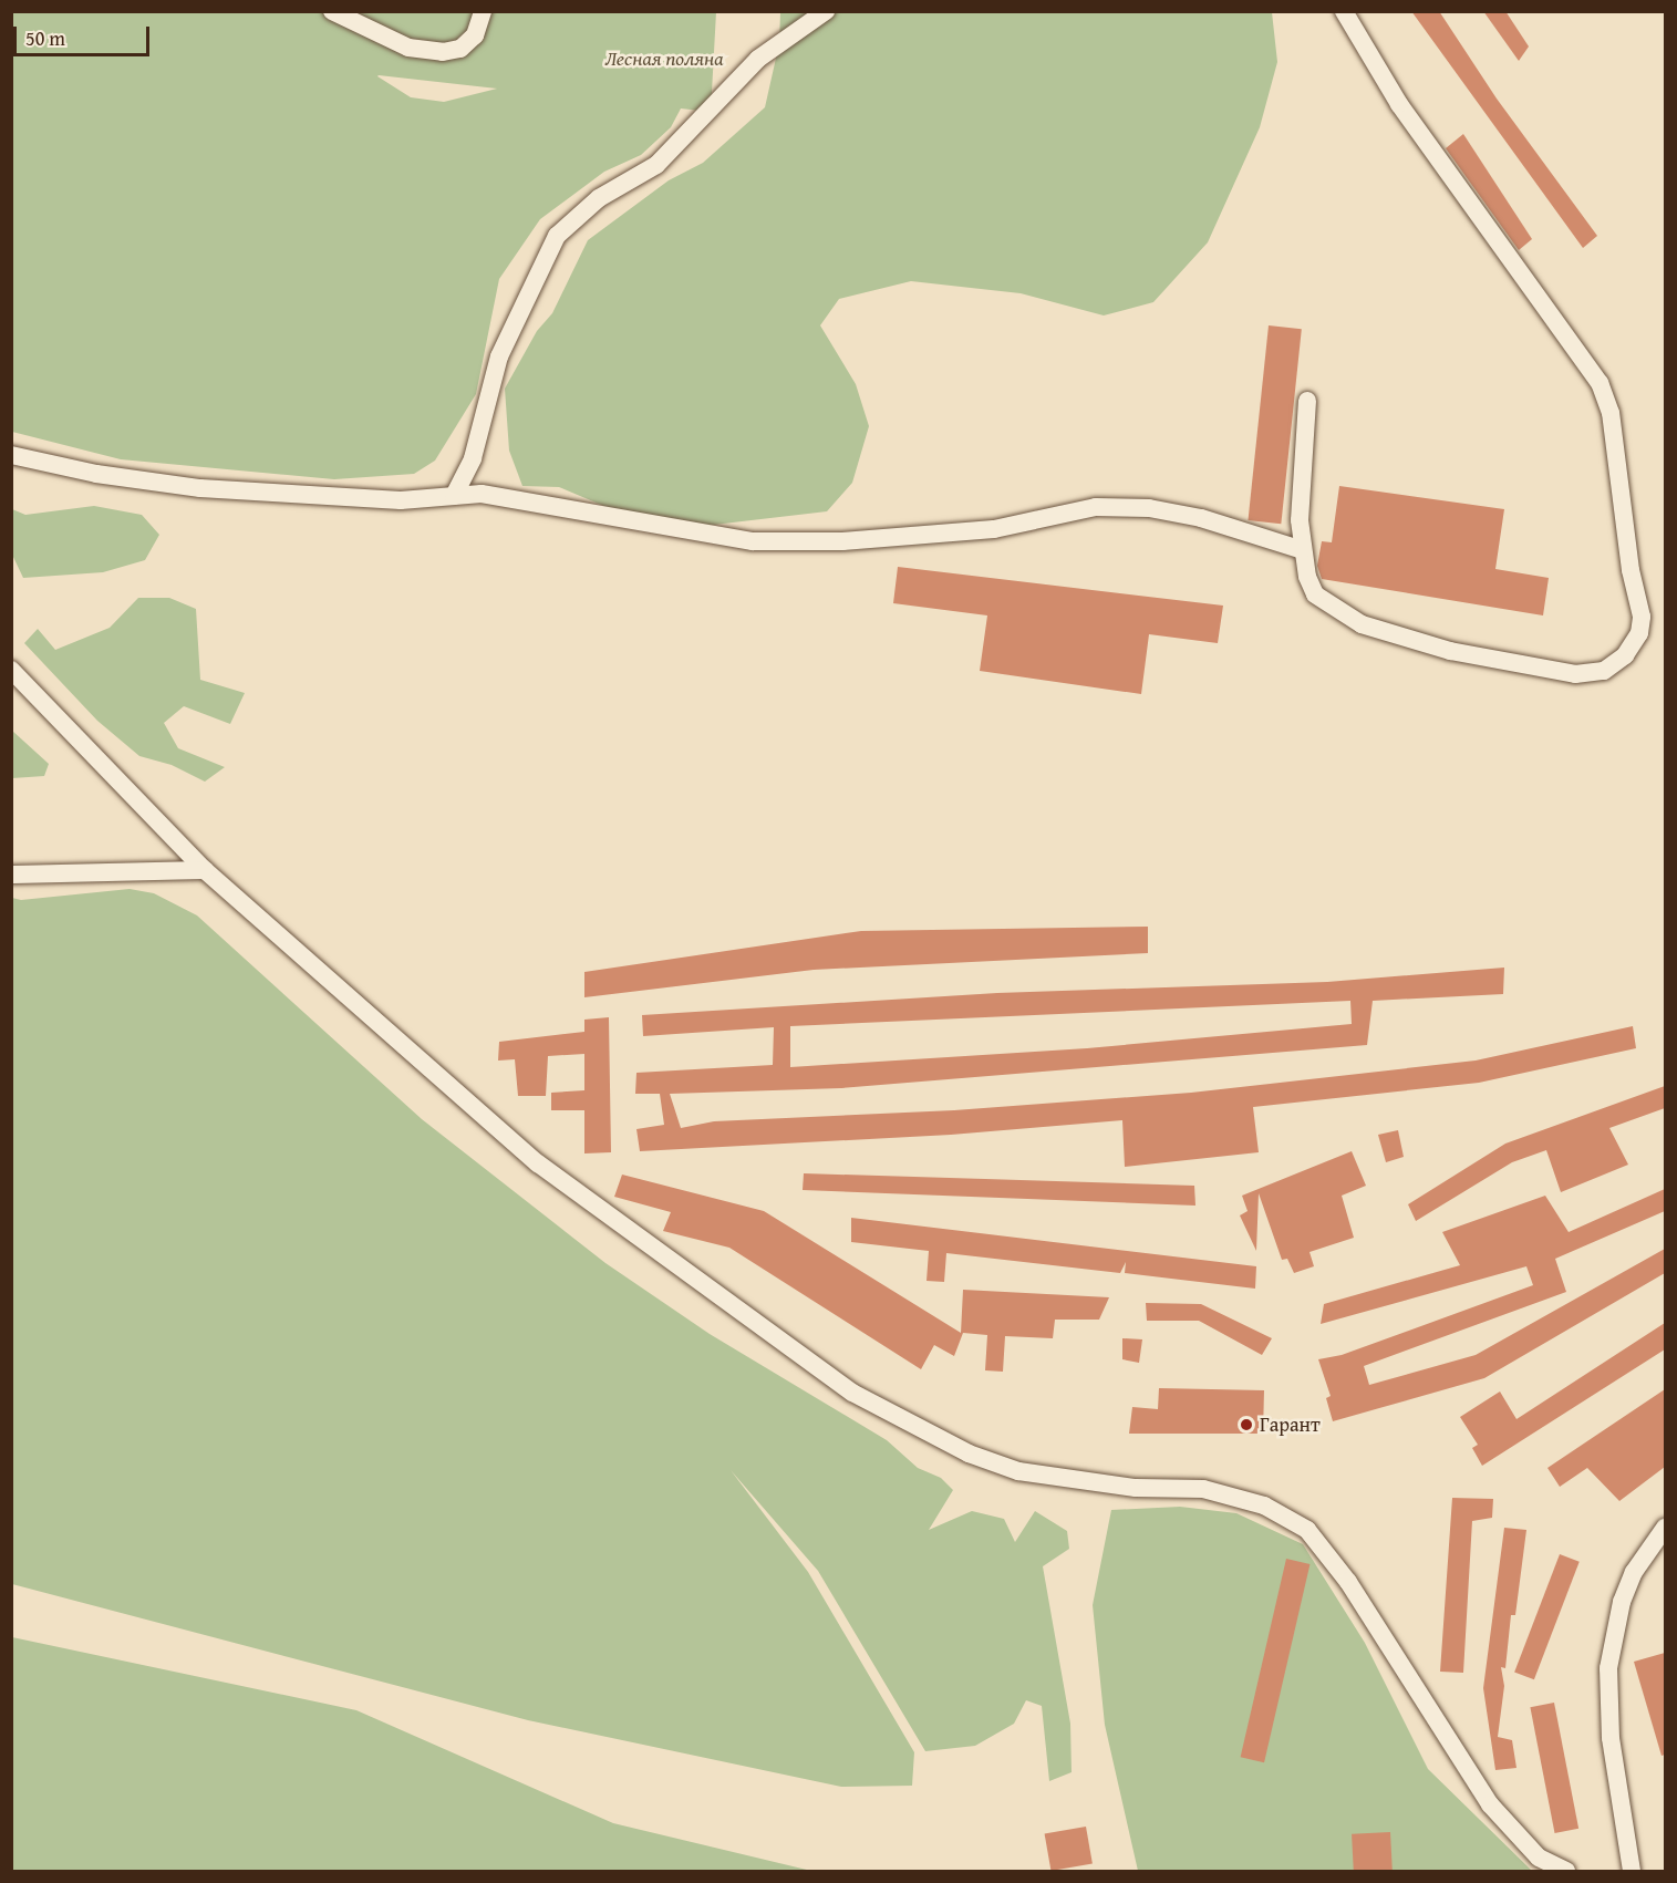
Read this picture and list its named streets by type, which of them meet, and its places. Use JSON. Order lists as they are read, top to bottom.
{
  "parks": ["Лесная поляна"],
  "places": ["Гарант"],
  "scale_bar": "50 m"
}
